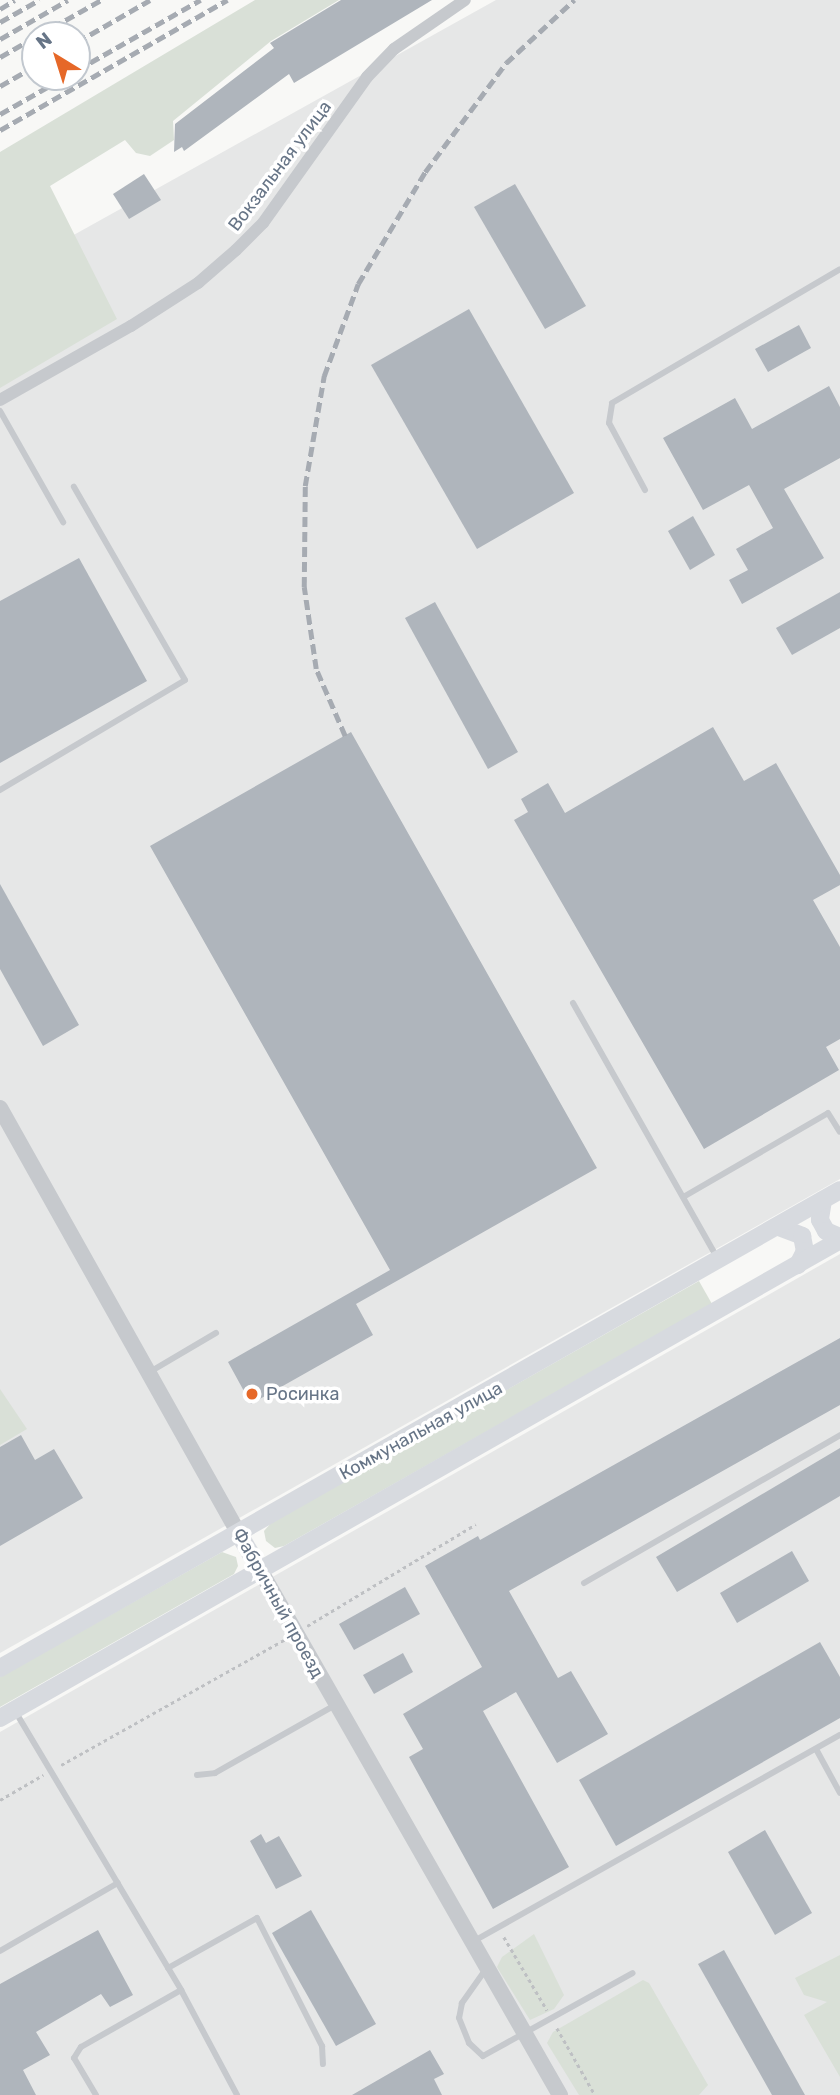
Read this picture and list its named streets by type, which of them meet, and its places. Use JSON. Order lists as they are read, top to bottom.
{
  "streets": {
    "main road": ["Коммунальная улица", "Фабричный проезд"],
    "street": ["Вокзальная улица"]
  },
  "crossings": [
    ["Коммунальная улица", "Фабричный проезд"]
  ],
  "places": ["Росинка"],
  "north": "top left"
}
